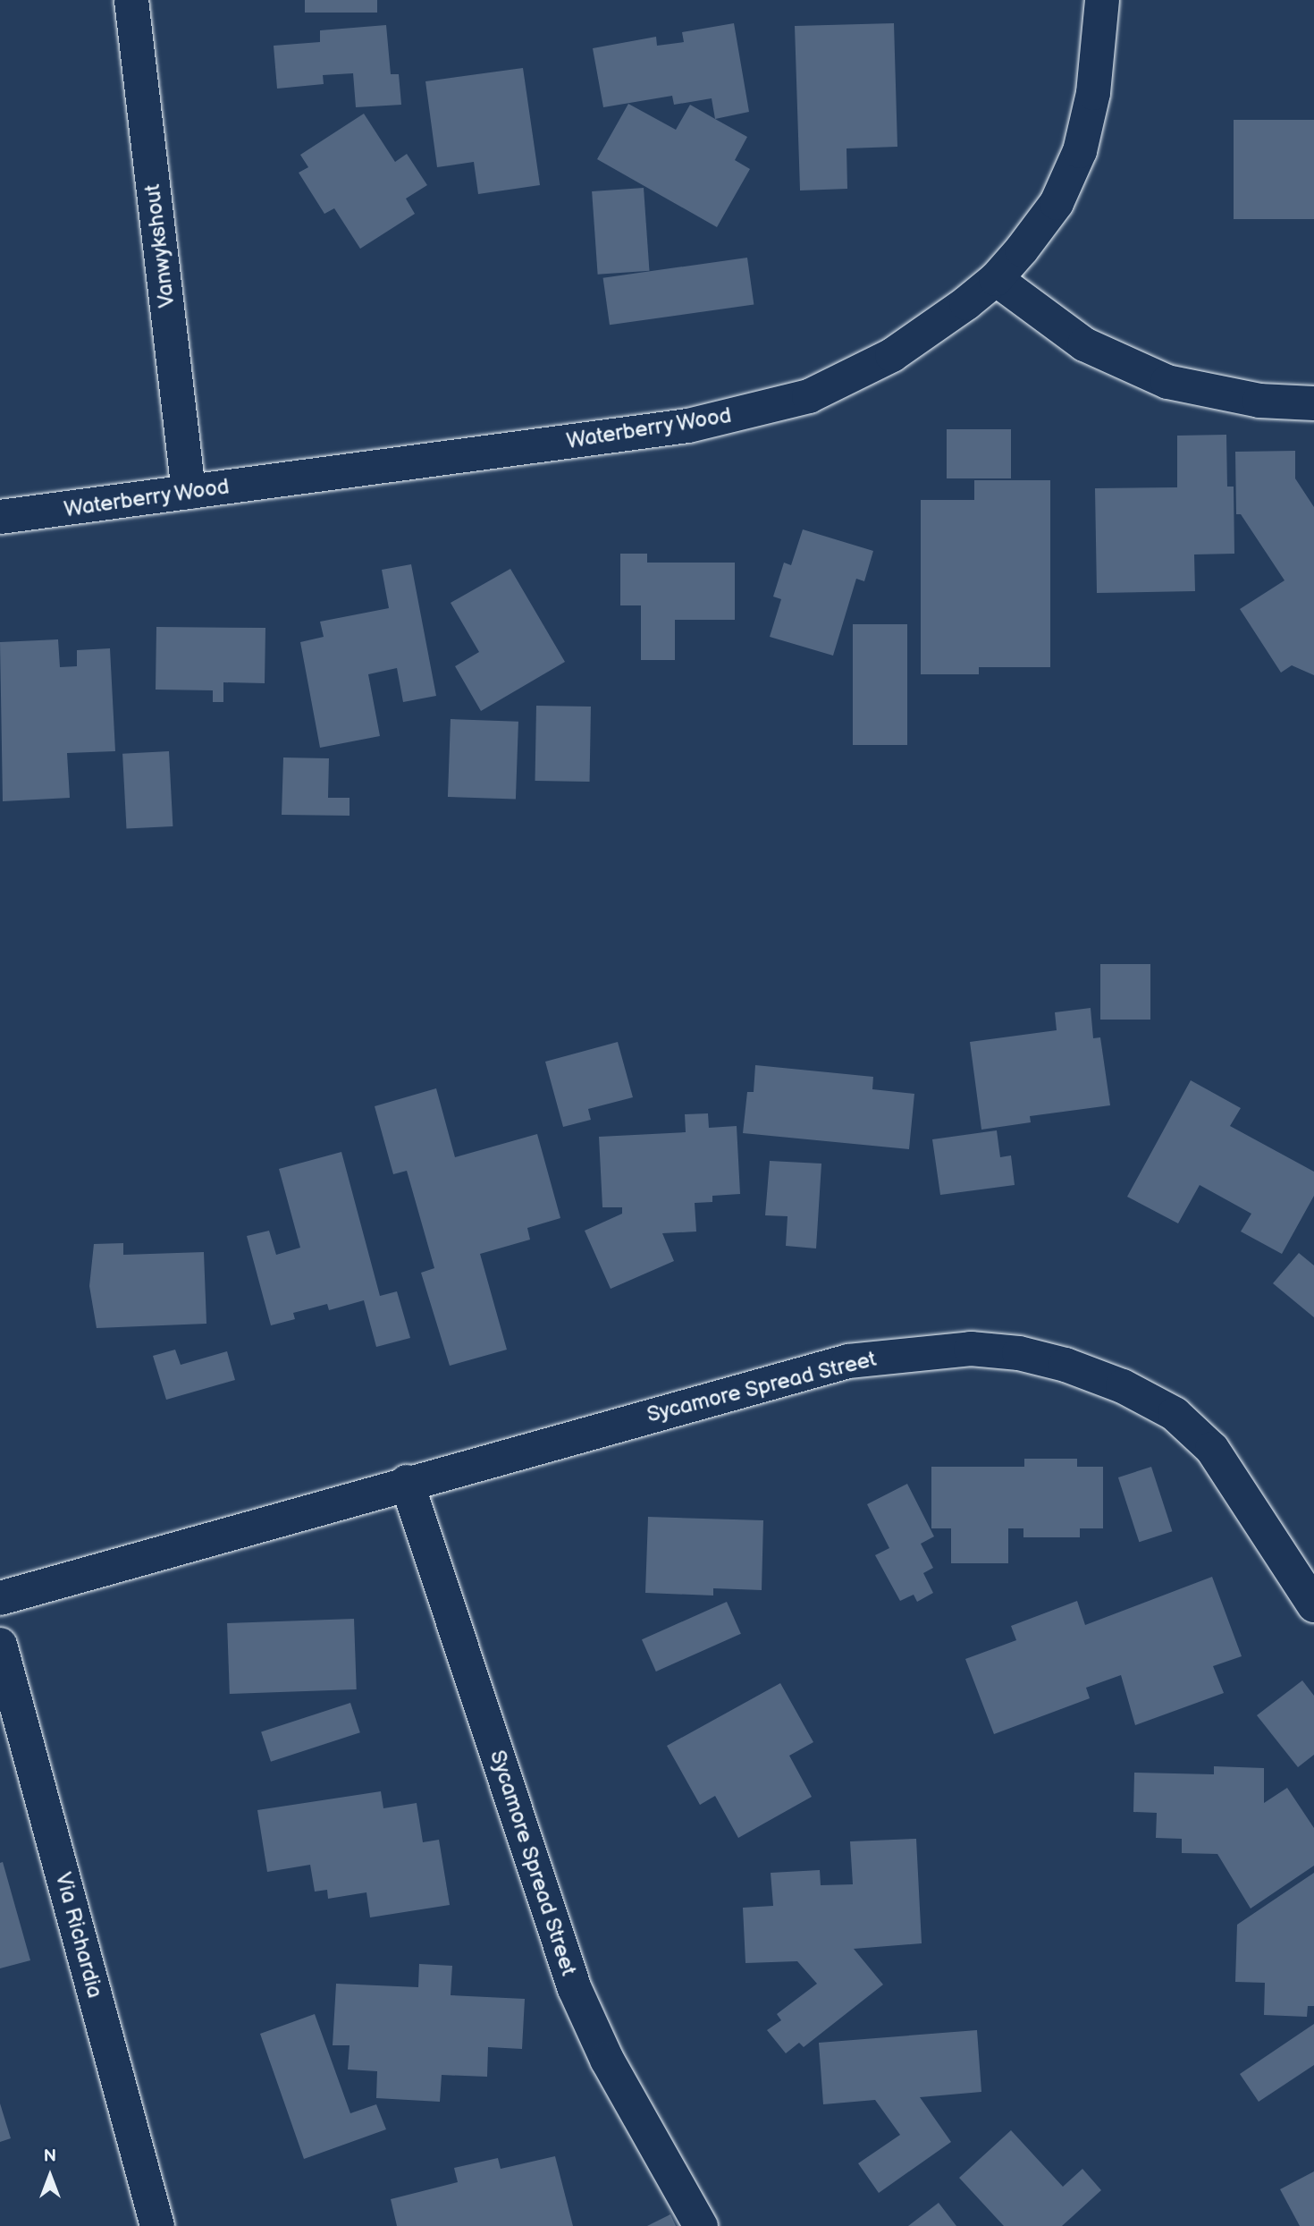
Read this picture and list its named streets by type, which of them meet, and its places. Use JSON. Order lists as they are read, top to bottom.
{
  "streets": {
    "street": [
      "Vanwykshout",
      "Waterberry Wood",
      "Sycamore Spread Street",
      "Via Richardia"
    ]
  },
  "crossings": [
    ["Vanwykshout", "Waterberry Wood"]
  ],
  "north": "top"
}
